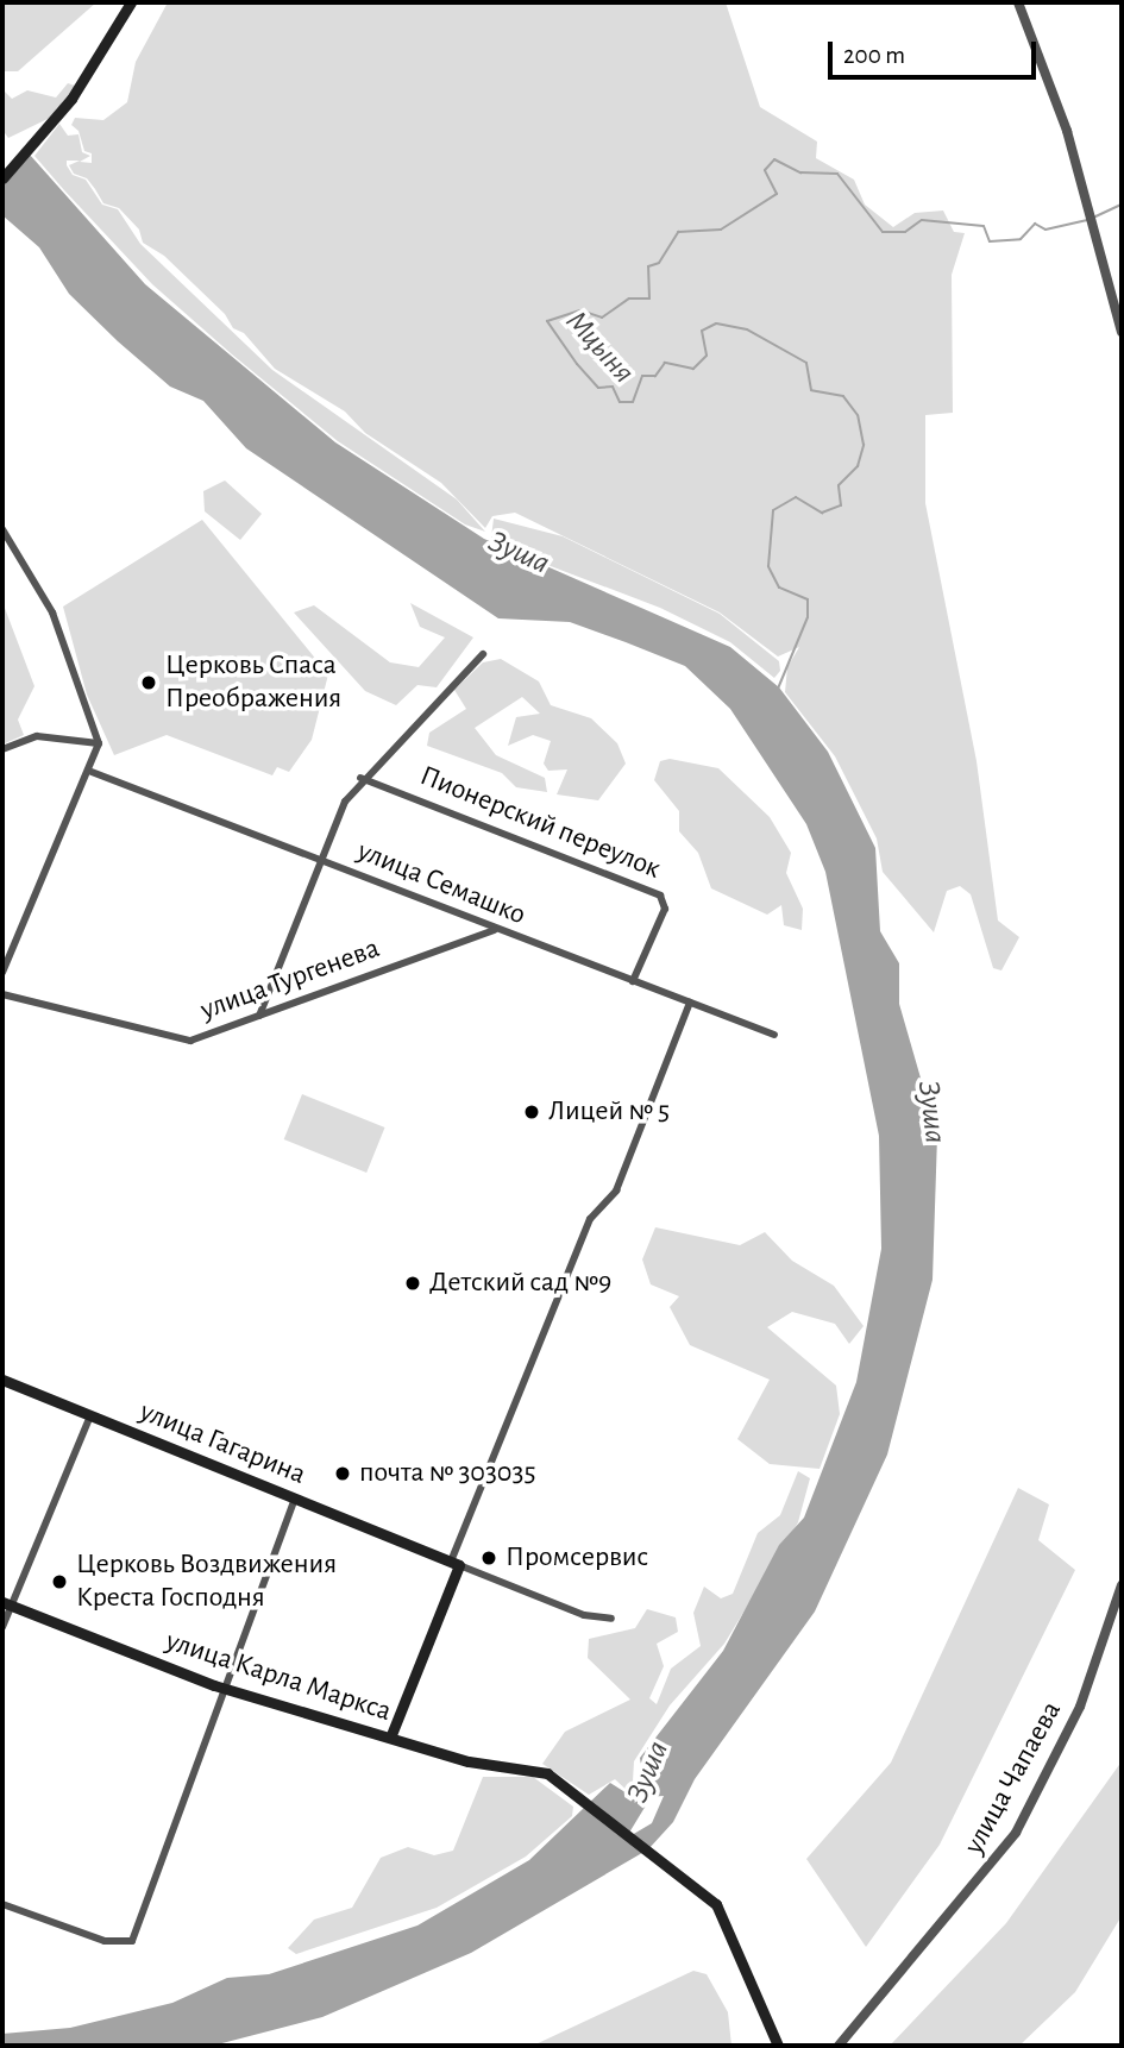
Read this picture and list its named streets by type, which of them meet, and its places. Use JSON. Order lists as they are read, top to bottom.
{
  "streets": {
    "main road": ["улица Гагарина", "улица Карла Маркса"],
    "street": [
      "Пионерский переулок",
      "улица Семашко",
      "улица Тургенева",
      "улица Чапаева"
    ]
  },
  "crossings": [
    ["Пионерский переулок", "улица Семашко"],
    ["улица Семашко", "улица Тургенева"]
  ],
  "water": ["Мцыня", "Зуша"],
  "places": [
    "Церковь Спаса Преображения",
    "Лицей № 5",
    "Детский сад №9",
    "почта № 303035",
    "Промсервис",
    "Церковь Воздвижения Креста Господня"
  ],
  "scale_bar": "200 m"
}
